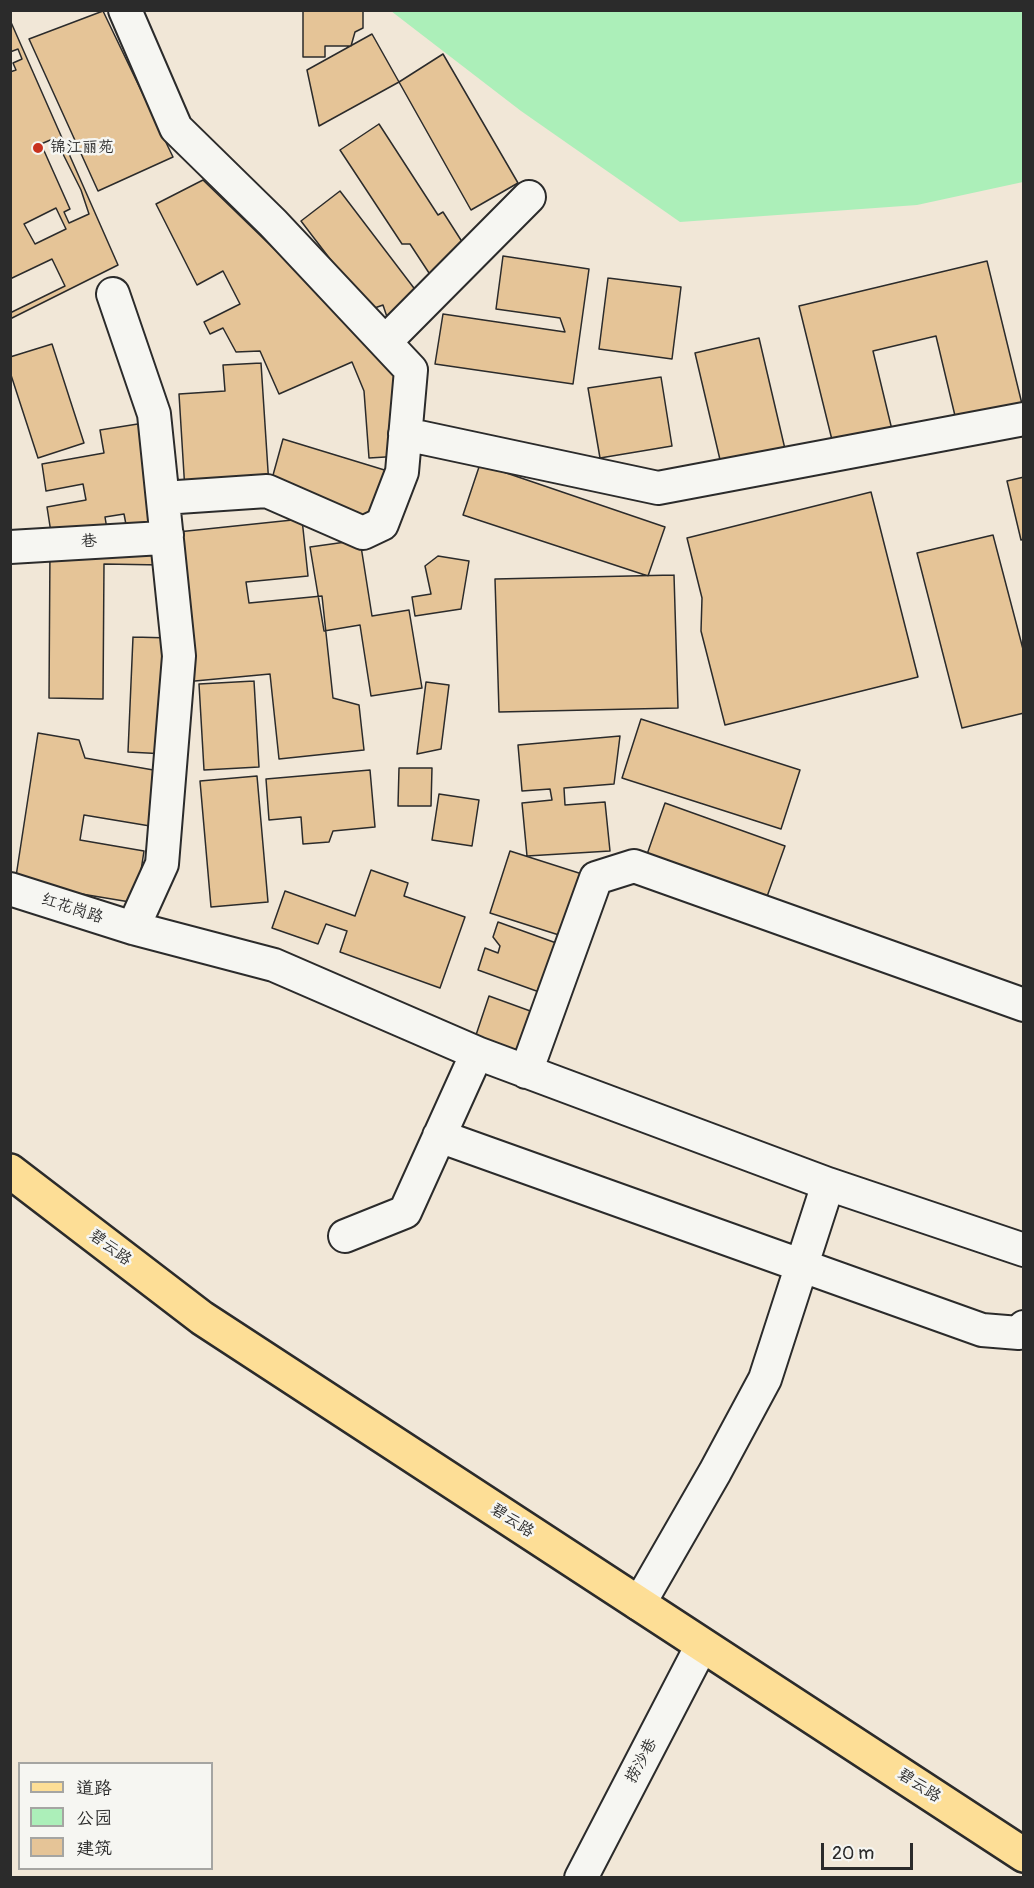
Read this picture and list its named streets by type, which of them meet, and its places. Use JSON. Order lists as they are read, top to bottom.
{
  "streets": {
    "main road": ["碧云路"],
    "street": ["巷", "红花岗路", "捞沙巷"]
  },
  "crossings": [
    ["碧云路", "捞沙巷"]
  ],
  "places": ["锦江丽苑"],
  "legend": ["道路", "公园", "建筑"],
  "scale_bar": "20 m"
}
